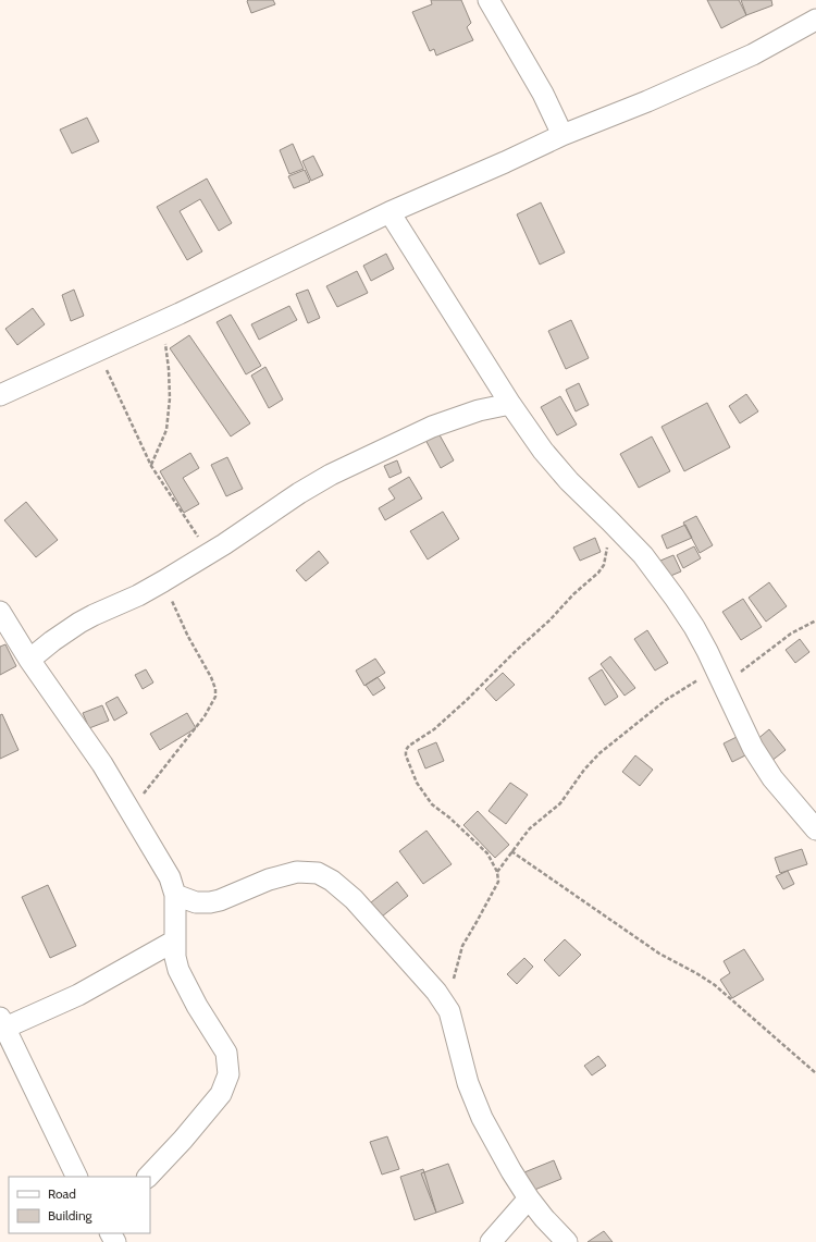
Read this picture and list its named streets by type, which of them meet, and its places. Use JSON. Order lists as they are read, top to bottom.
{
  "legend": ["Road", "Building"]
}
